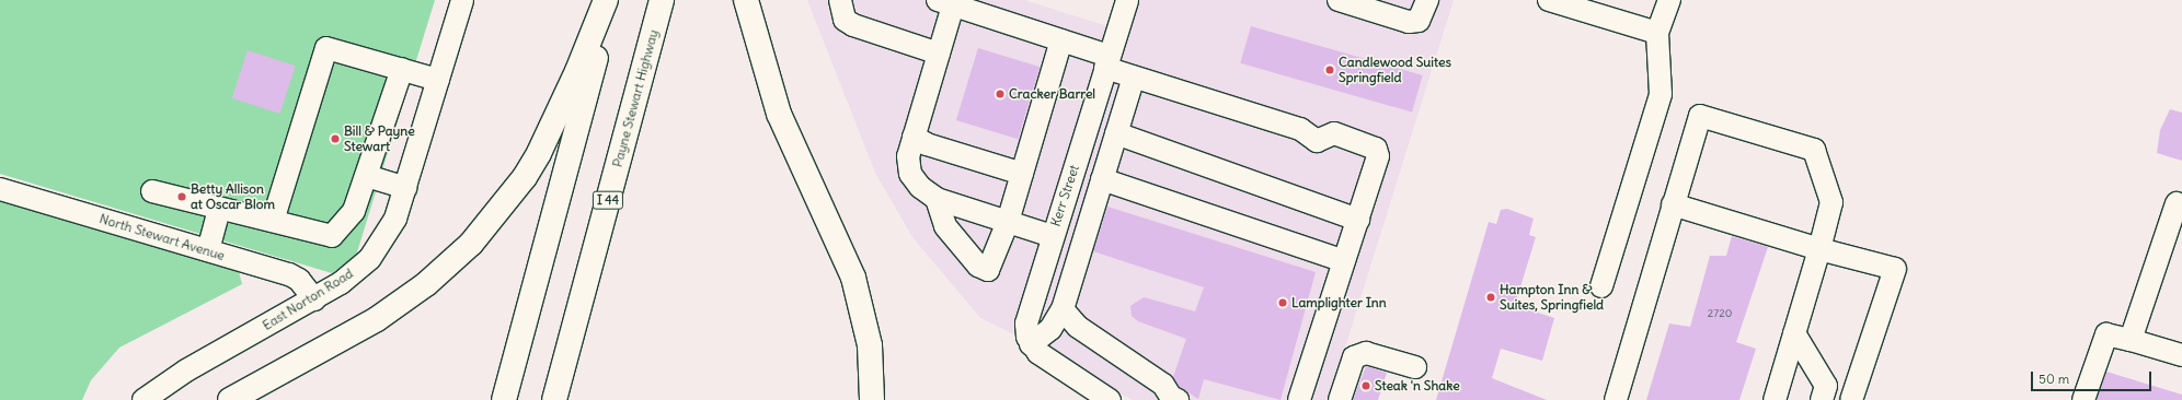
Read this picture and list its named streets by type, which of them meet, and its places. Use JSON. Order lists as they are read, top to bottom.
{
  "streets": {
    "highway": ["Payne Stewart Highway", "I 44"],
    "street": ["Kerr Street", "North Stewart Avenue", "East Norton Road"]
  },
  "crossings": [
    ["North Stewart Avenue", "East Norton Road"]
  ],
  "places": [
    "Candlewood Suites Springfield",
    "Cracker Barrel",
    "Bill & Payne Stewart",
    "Betty Allison at Oscar Blom",
    "Hampton Inn & Suites, Springfield",
    "Lamplighter Inn",
    "Steak 'n Shake"
  ],
  "house_numbers": ["2720"],
  "scale_bar": "50 m"
}
